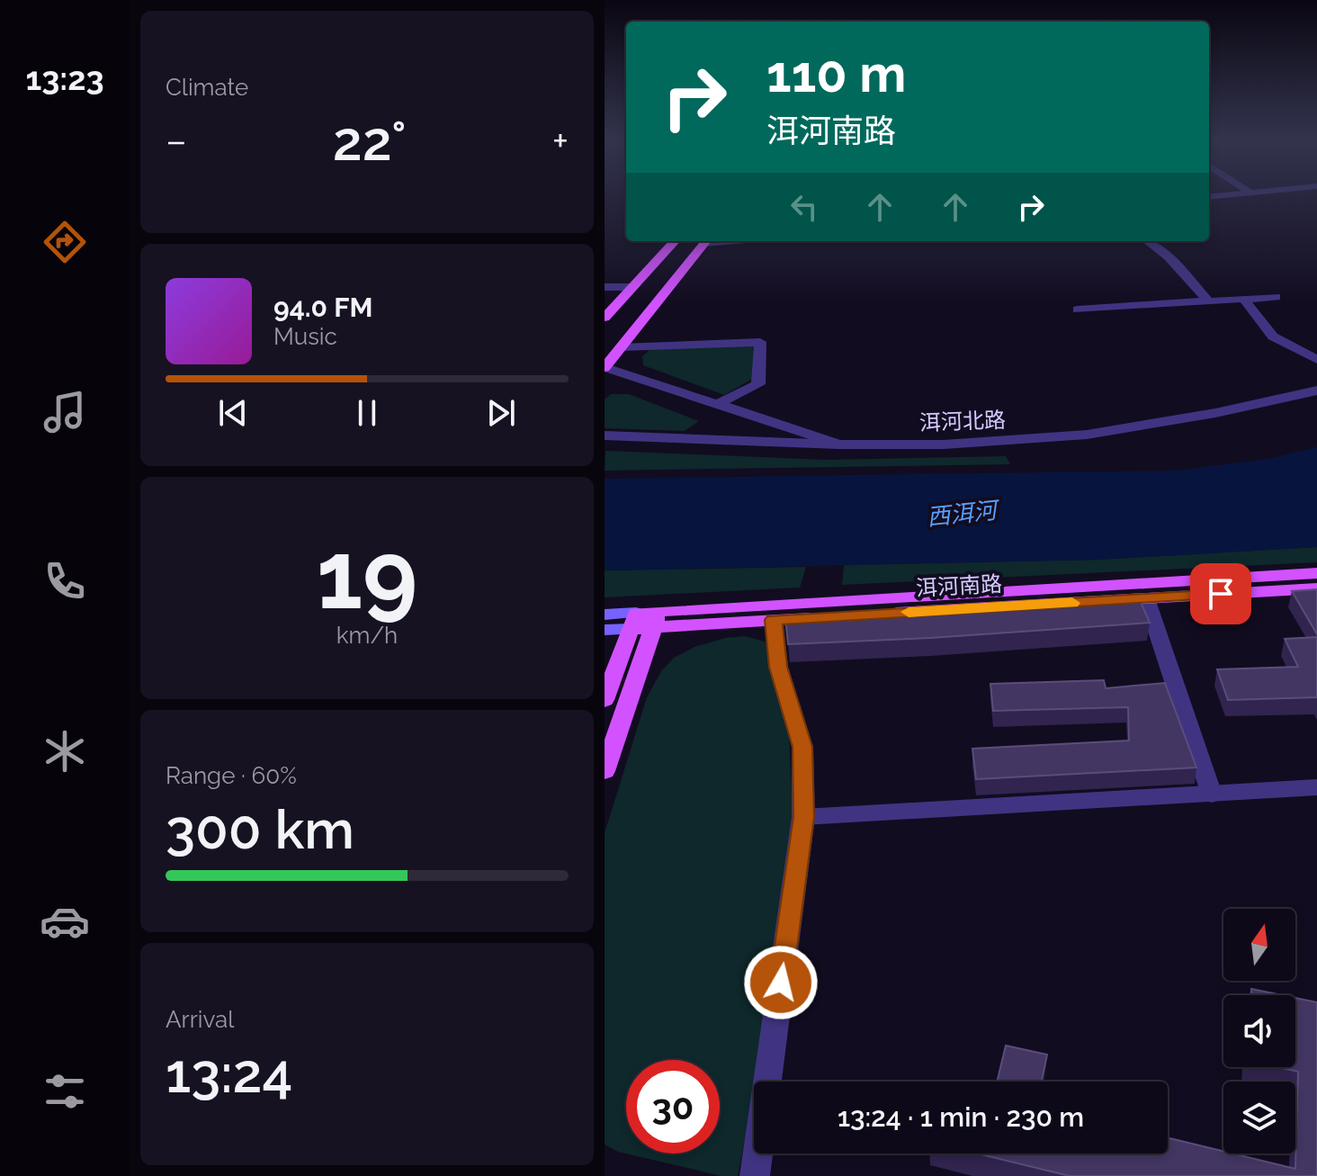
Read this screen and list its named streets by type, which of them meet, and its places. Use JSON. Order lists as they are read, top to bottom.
{
  "streets": {
    "main road": ["洱河南路"],
    "street": ["洱河北路"]
  },
  "water": ["西洱河"],
  "north": "top",
  "page": {
    "tabs": "13:23",
    "tile": [
      "Climate",
      ["19", "km/h"],
      ["Range · 60%", "300 km"],
      ["Arrival", "13:24"]
    ],
    "turn": ["110 m", "洱河南路"],
    "heat": ["−", "22°", "+"],
    "song": ["94.0 FM", "Music"],
    "limit": "30",
    "trip": "13:24 · 1 min · 230 m"
  }
}
